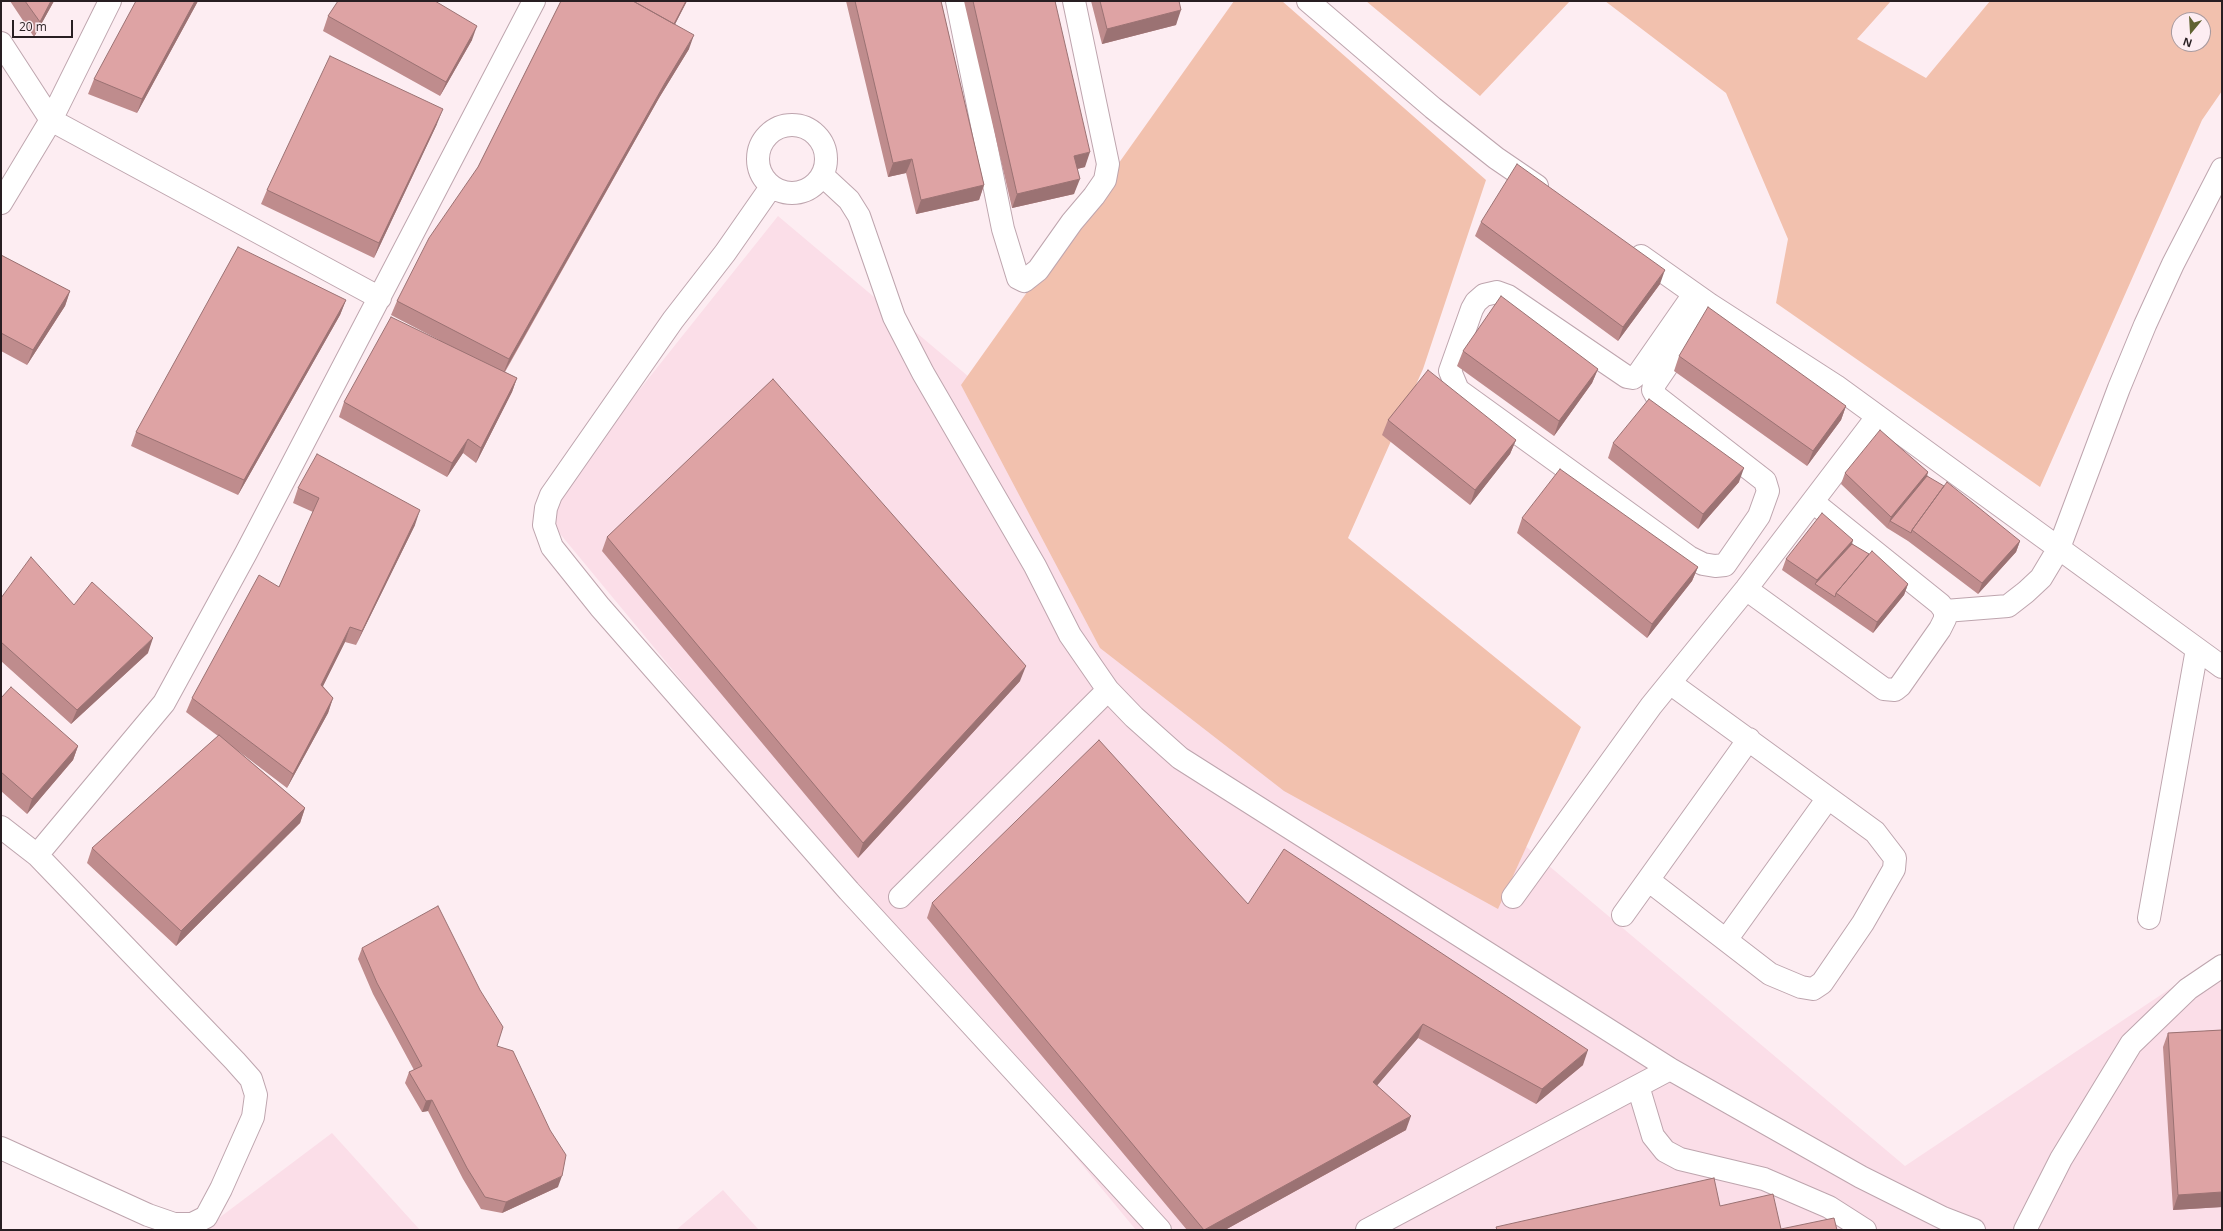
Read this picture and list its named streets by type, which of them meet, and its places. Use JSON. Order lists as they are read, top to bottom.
{
  "scale_bar": "20 m",
  "north": "bottom"
}
